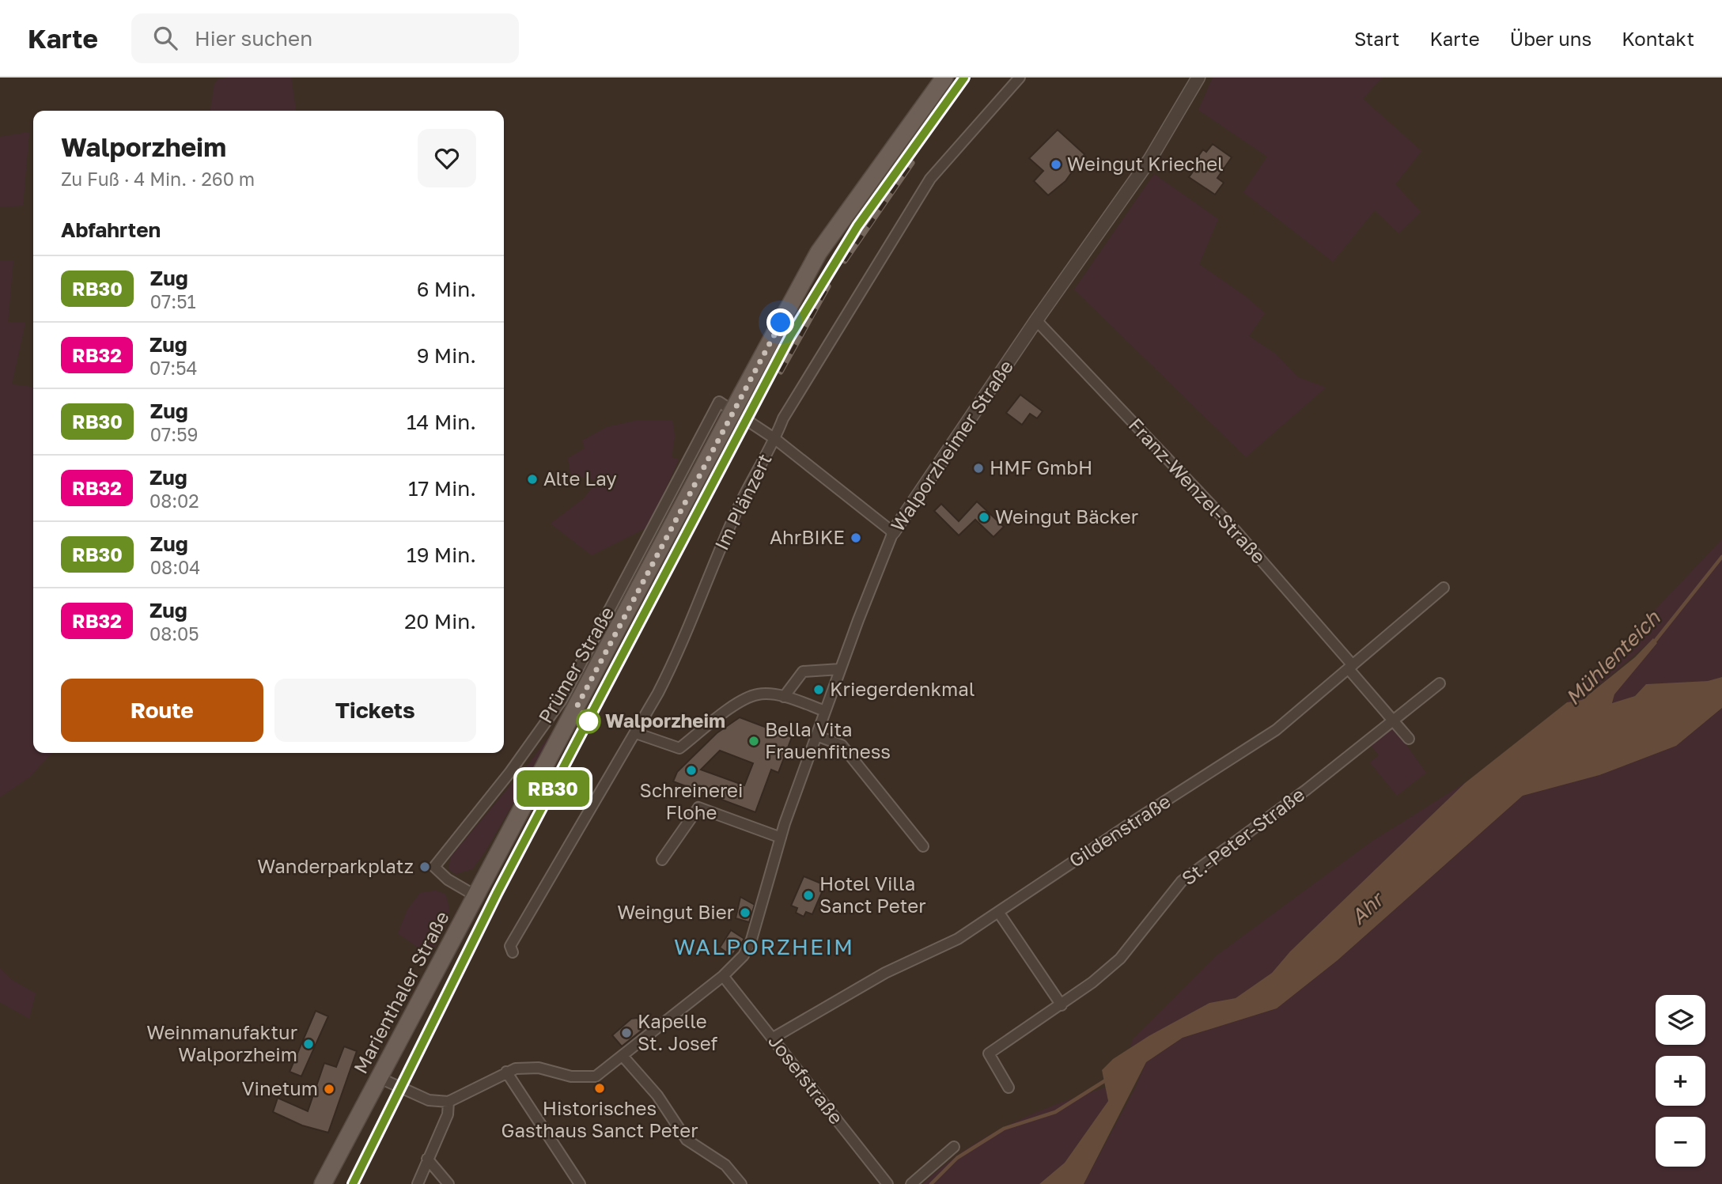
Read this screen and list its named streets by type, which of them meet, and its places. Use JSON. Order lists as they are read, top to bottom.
{
  "streets": {
    "main road": ["Marienthaler Straße"],
    "street": [
      "Walporzheimer Straße",
      "Franz-Wenzel-Straße",
      "Im Plänzert",
      "Prümer Straße",
      "Gildenstraße",
      "St.-Peter-Straße",
      "Josefstraße"
    ]
  },
  "crossings": [
    ["Walporzheimer Straße", "Franz-Wenzel-Straße"],
    ["Walporzheimer Straße", "Josefstraße"],
    ["Franz-Wenzel-Straße", "Gildenstraße"],
    ["Franz-Wenzel-Straße", "St.-Peter-Straße"],
    ["Im Plänzert", "Prümer Straße"],
    ["Prümer Straße", "Marienthaler Straße"],
    ["Gildenstraße", "Josefstraße"]
  ],
  "districts": ["WALPORZHEIM"],
  "water": ["Mühlenteich", "Ahr"],
  "places": [
    "Weingut Kriechel",
    "HMF GmbH",
    "Alte Lay",
    "Weingut Bäcker",
    "AhrBIKE",
    "Kriegerdenkmal",
    "Walporzheim",
    "Bella Vita Frauenfitness",
    "Schreinerei Flohe",
    "Wanderparkplatz",
    "Hotel Villa Sanct Peter",
    "Weingut Bier",
    "Kapelle St. Josef",
    "Weinmanufaktur Walporzheim",
    "Historisches Gasthaus Sanct Peter",
    "Vinetum"
  ],
  "page": {
    "header": "Karte",
    "search": "Hier suchen",
    "nav": [
      "Start",
      "Karte",
      "Über uns",
      "Kontakt"
    ],
    "on_map": "RB30",
    "heading": [
      ["Walporzheim", "Zu Fuß · 4 Min. · 260 m"],
      "Abfahrten"
    ],
    "list": [
      {
        "mark": "RB30",
        "name": "Zug",
        "note": "07:51",
        "value": "6 Min."
      },
      {
        "mark": "RB32",
        "name": "Zug",
        "note": "07:54",
        "value": "9 Min."
      },
      {
        "mark": "RB30",
        "name": "Zug",
        "note": "07:59",
        "value": "14 Min."
      },
      {
        "mark": "RB32",
        "name": "Zug",
        "note": "08:02",
        "value": "17 Min."
      },
      {
        "mark": "RB30",
        "name": "Zug",
        "note": "08:04",
        "value": "19 Min."
      },
      {
        "mark": "RB32",
        "name": "Zug",
        "note": "08:05",
        "value": "20 Min."
      }
    ],
    "buttons": ["Route", "Tickets"],
    "map_buttons": ["+", "−"]
  }
}
